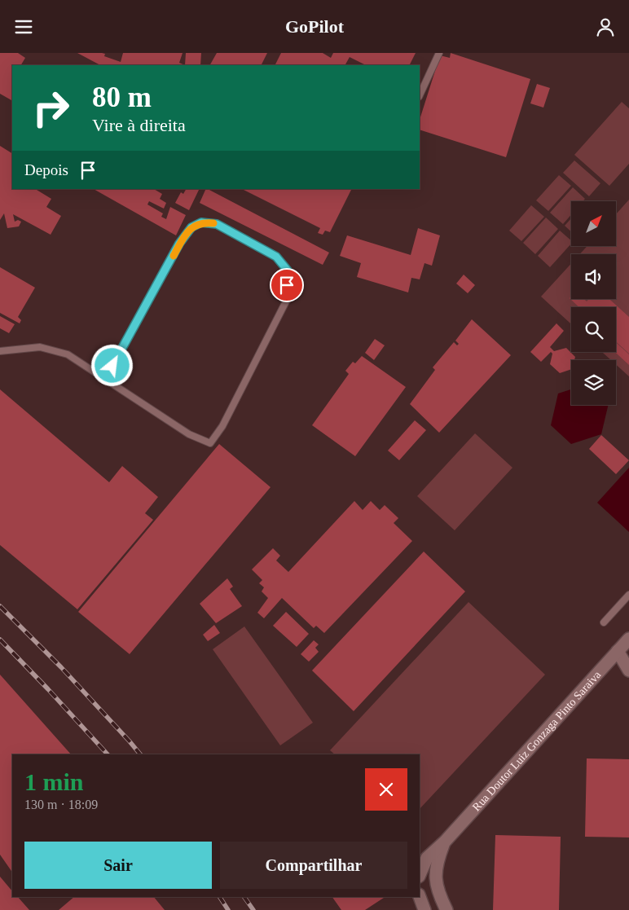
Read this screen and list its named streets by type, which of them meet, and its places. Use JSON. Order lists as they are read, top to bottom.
{
  "streets": {
    "street": ["Rua Doutor Luiz Gonzaga Pinto Saraiva"]
  },
  "north": "top right",
  "page": {
    "header": "GoPilot",
    "turn": ["80 m", "Vire à direita"],
    "then": "Depois",
    "heading": ["1 min", "130 m · 18:09"],
    "buttons": ["Sair", "Compartilhar"]
  }
}
